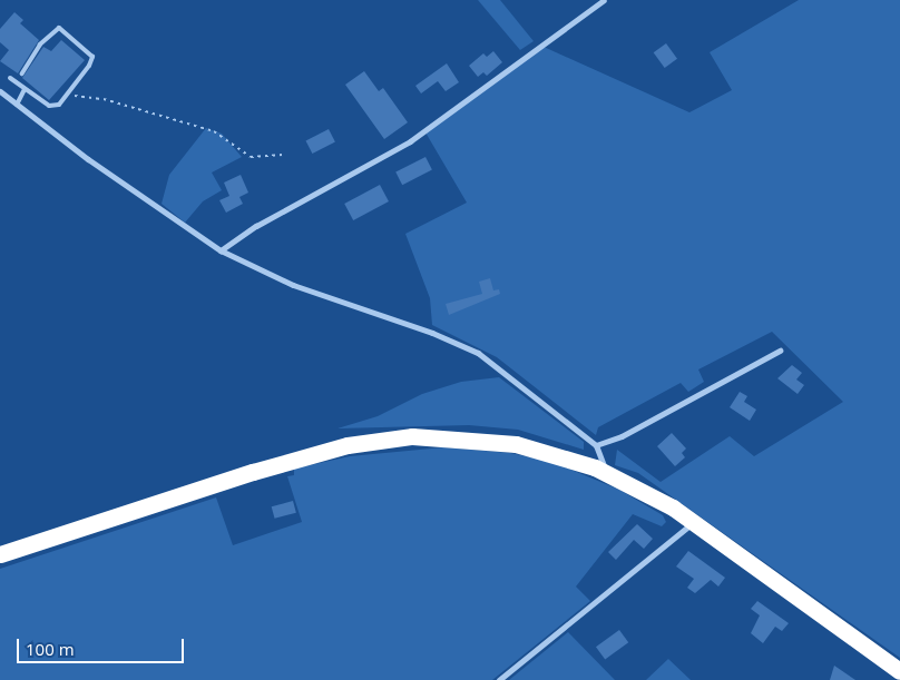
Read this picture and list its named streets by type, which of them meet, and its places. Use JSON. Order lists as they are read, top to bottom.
{
  "scale_bar": "100 m"
}
